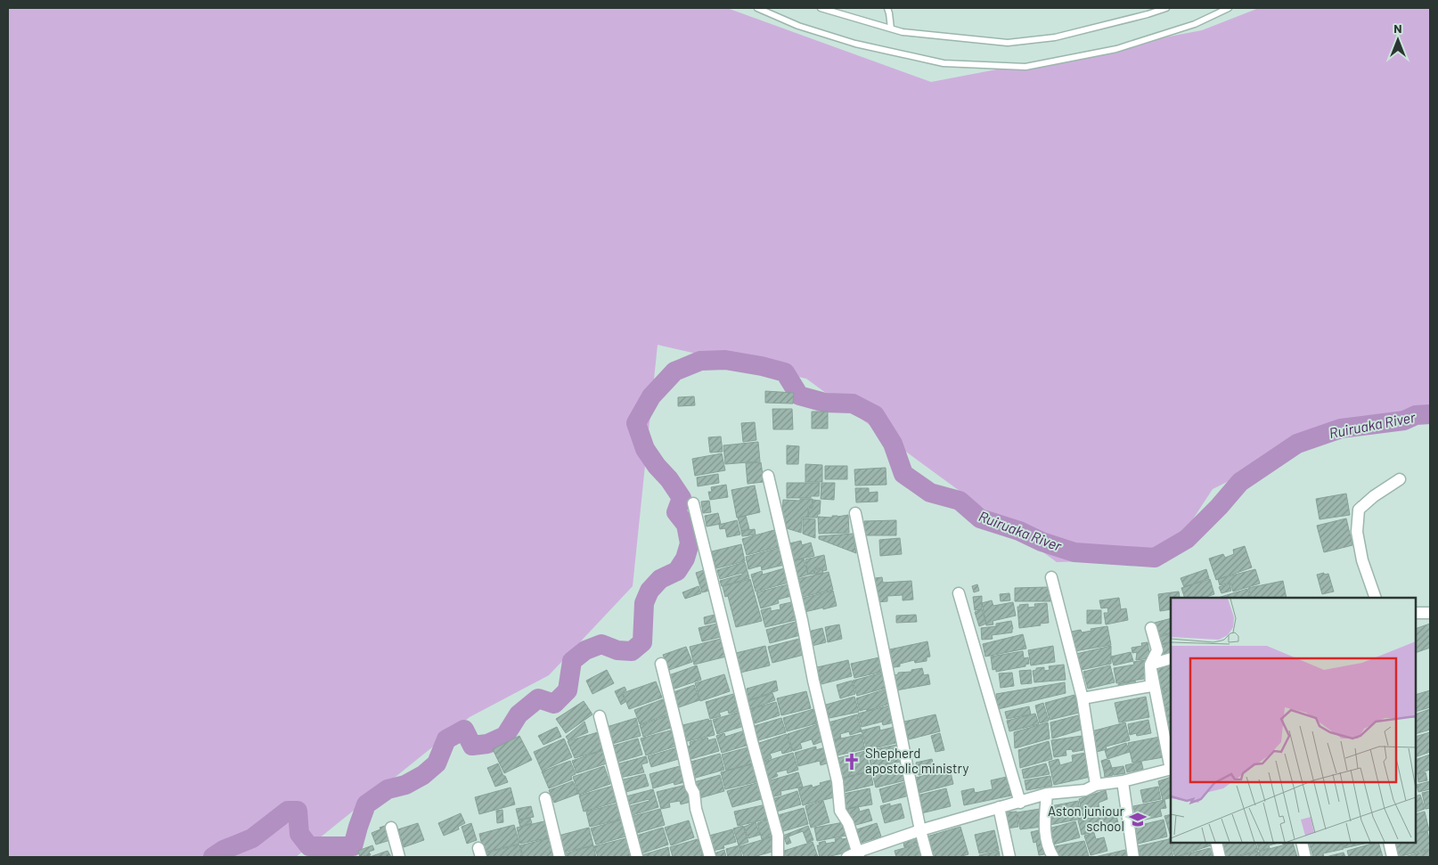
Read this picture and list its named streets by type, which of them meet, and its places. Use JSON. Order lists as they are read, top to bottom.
{
  "water": ["Ruiruaka River"],
  "places": {
    "church": ["Shepherd apostolic ministry"],
    "school or university": ["Aston juniour school"]
  },
  "north": "top"
}
